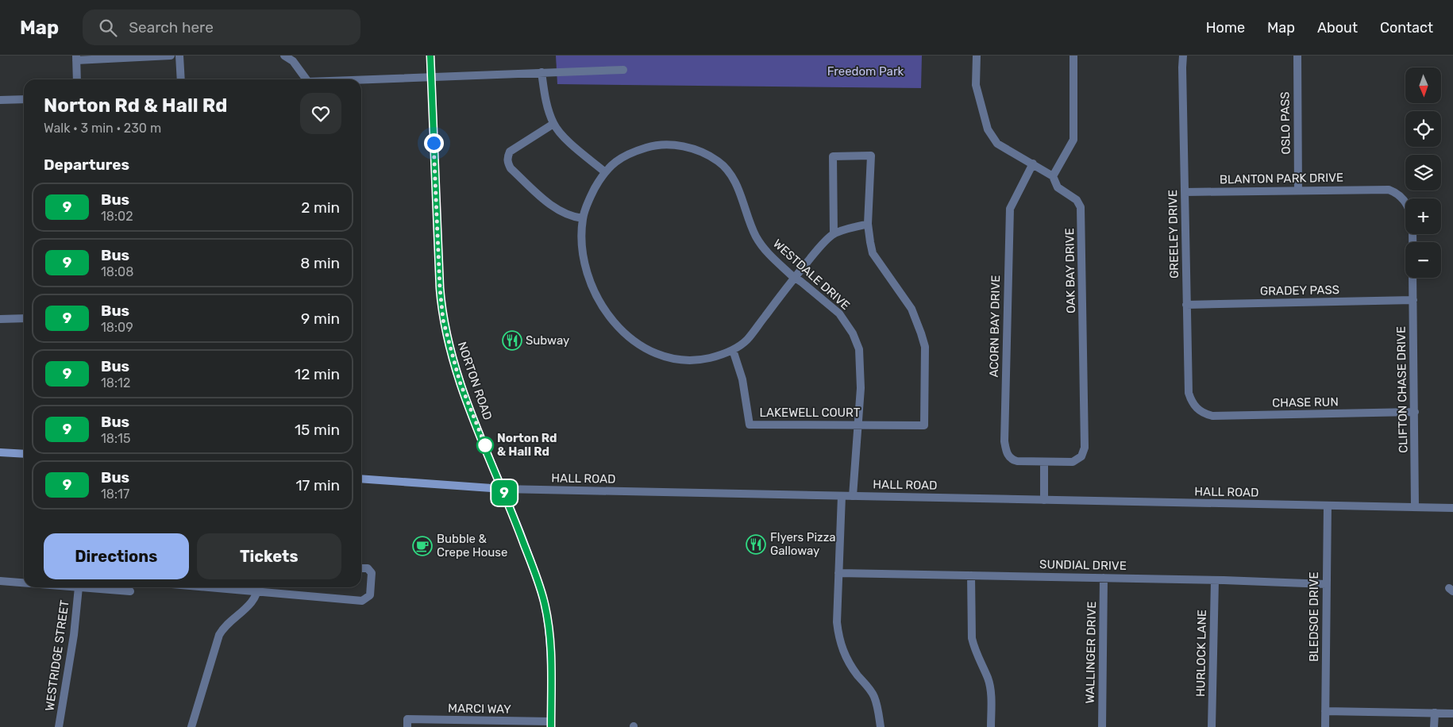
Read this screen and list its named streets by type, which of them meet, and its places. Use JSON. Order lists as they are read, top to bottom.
{
  "streets": {
    "main road": ["NORTON ROAD", "HALL ROAD"],
    "street": [
      "OSLO PASS",
      "BLANTON PARK DRIVE",
      "GREELEY DRIVE",
      "OAK BAY DRIVE",
      "WESTDALE DRIVE",
      "GRADEY PASS",
      "ACORN BAY DRIVE",
      "CLIFTON CHASE DRIVE",
      "CHASE RUN",
      "LAKEWELL COURT",
      "SUNDIAL DRIVE",
      "BLEDSOE DRIVE",
      "WALLINGER DRIVE",
      "HURLOCK LANE",
      "WESTRIDGE STREET",
      "MARCI WAY"
    ]
  },
  "crossings": [
    ["OSLO PASS", "BLANTON PARK DRIVE"],
    ["BLANTON PARK DRIVE", "GREELEY DRIVE"],
    ["GREELEY DRIVE", "GRADEY PASS"],
    ["GREELEY DRIVE", "CHASE RUN"],
    ["OAK BAY DRIVE", "ACORN BAY DRIVE"],
    ["WESTDALE DRIVE", "LAKEWELL COURT"],
    ["WESTDALE DRIVE", "HALL ROAD"],
    ["GRADEY PASS", "CLIFTON CHASE DRIVE"],
    ["NORTON ROAD", "HALL ROAD"],
    ["NORTON ROAD", "MARCI WAY"],
    ["CLIFTON CHASE DRIVE", "CHASE RUN"],
    ["CLIFTON CHASE DRIVE", "HALL ROAD"],
    ["HALL ROAD", "BLEDSOE DRIVE"],
    ["SUNDIAL DRIVE", "BLEDSOE DRIVE"],
    ["SUNDIAL DRIVE", "WALLINGER DRIVE"],
    ["SUNDIAL DRIVE", "HURLOCK LANE"]
  ],
  "parks": ["Freedom Park"],
  "places": {
    "restaurant": ["Subway", "Flyers Pizza Galloway"],
    "other": ["Norton Rd & Hall Rd"],
    "cafe": ["Bubble & Crepe House"]
  },
  "lines": ["bus line 9"],
  "north": "bottom",
  "page": {
    "header": "Map",
    "search": "Search here",
    "nav": [
      "Home",
      "Map",
      "About",
      "Contact"
    ],
    "on_map": "9",
    "map_buttons": ["+", "−"],
    "heading": [
      ["Norton Rd & Hall Rd", "Walk · 3 min · 230 m"],
      "Departures"
    ],
    "list": [
      {
        "mark": "9",
        "name": "Bus",
        "note": "18:02",
        "value": "2 min"
      },
      {
        "mark": "9",
        "name": "Bus",
        "note": "18:08",
        "value": "8 min"
      },
      {
        "mark": "9",
        "name": "Bus",
        "note": "18:09",
        "value": "9 min"
      },
      {
        "mark": "9",
        "name": "Bus",
        "note": "18:12",
        "value": "12 min"
      },
      {
        "mark": "9",
        "name": "Bus",
        "note": "18:15",
        "value": "15 min"
      },
      {
        "mark": "9",
        "name": "Bus",
        "note": "18:17",
        "value": "17 min"
      }
    ],
    "buttons": ["Directions", "Tickets"]
  }
}
